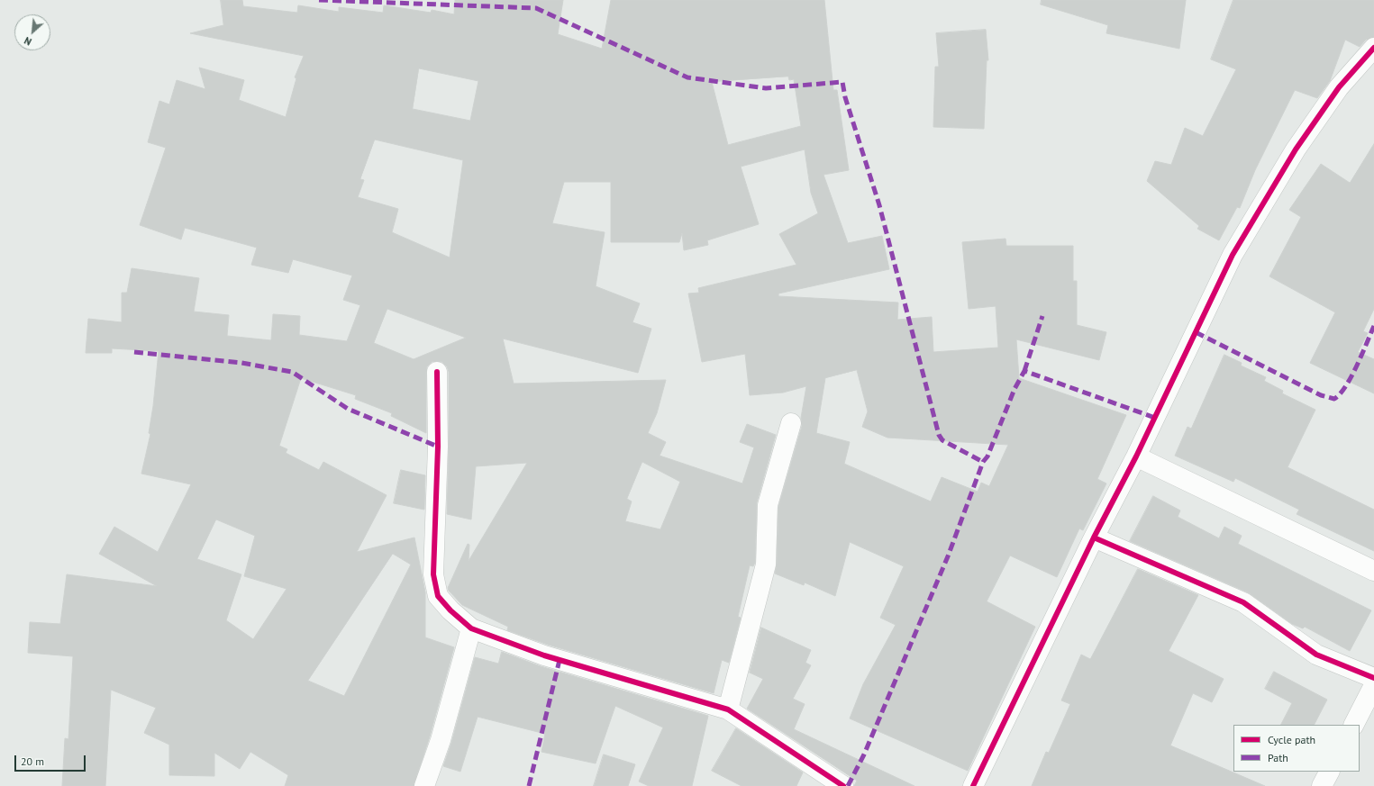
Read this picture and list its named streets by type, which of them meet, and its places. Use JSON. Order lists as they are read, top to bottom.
{
  "legend": ["Cycle path", "Path"],
  "scale_bar": "20 m",
  "north": "bottom left"
}
